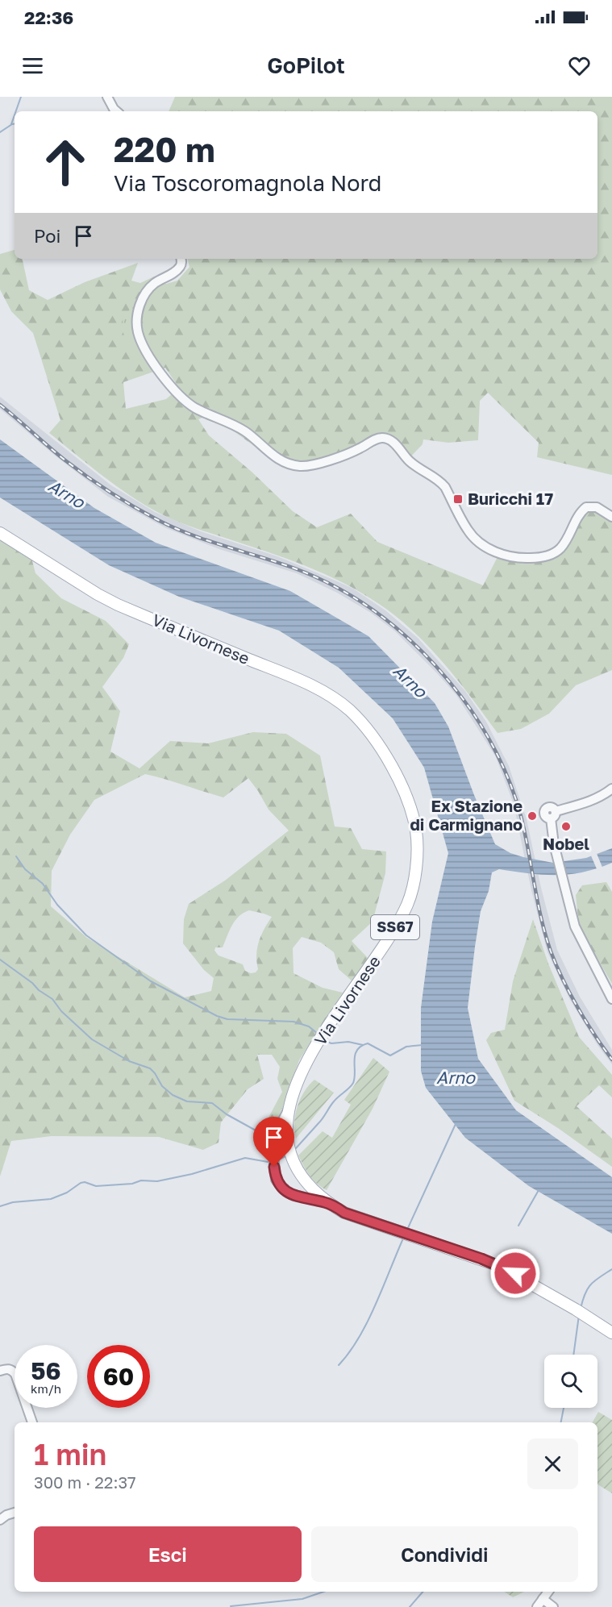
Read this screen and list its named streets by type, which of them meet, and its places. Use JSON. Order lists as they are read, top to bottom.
{
  "streets": {
    "main road": ["Via Livornese", "SS67"]
  },
  "water": ["Arno"],
  "places": {
    "transit": ["Buricchi 17"],
    "other": ["Ex Stazione di Carmignano", "Nobel"]
  },
  "page": {
    "status": "22:36",
    "header": "GoPilot",
    "turn": ["220 m", "Via Toscoromagnola Nord"],
    "then": "Poi",
    "speed": "56 km/h",
    "limit": "60",
    "heading": ["1 min", "300 m · 22:37"],
    "buttons": ["Esci", "Condividi"]
  }
}
